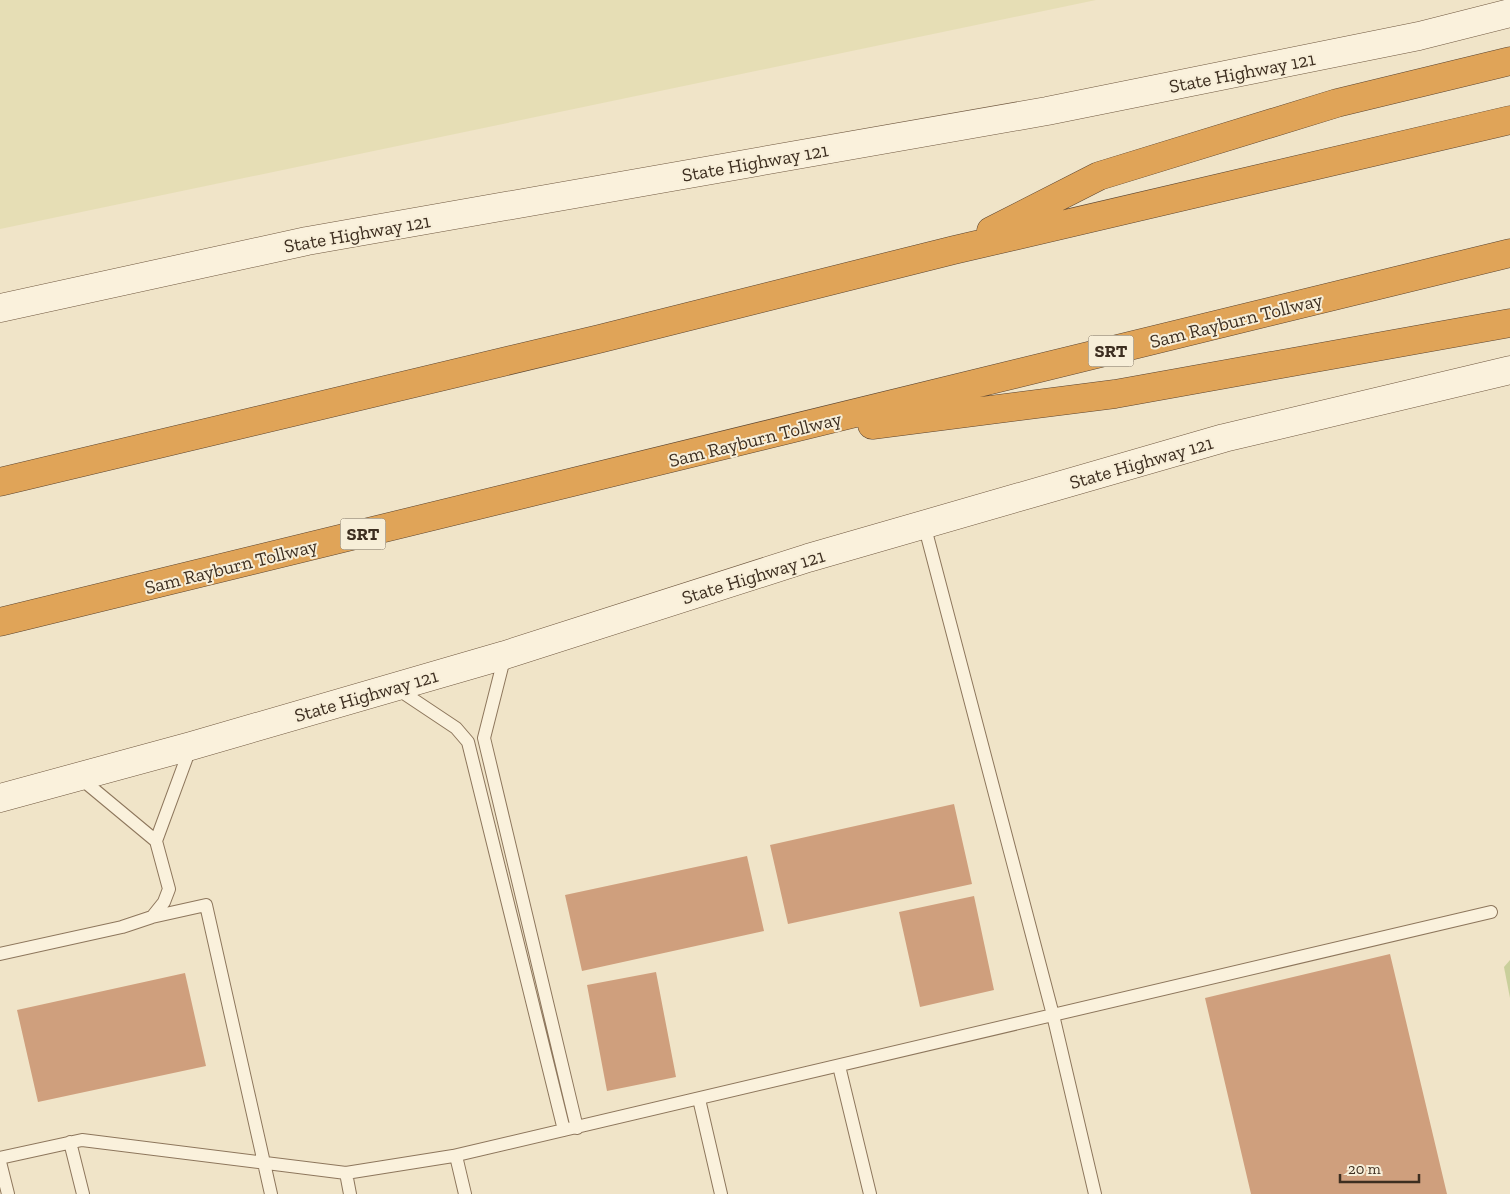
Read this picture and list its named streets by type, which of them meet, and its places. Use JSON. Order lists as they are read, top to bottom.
{
  "streets": {
    "highway": ["Sam Rayburn Tollway", "SRT"],
    "main road": ["State Highway 121"]
  },
  "scale_bar": "20 m"
}
